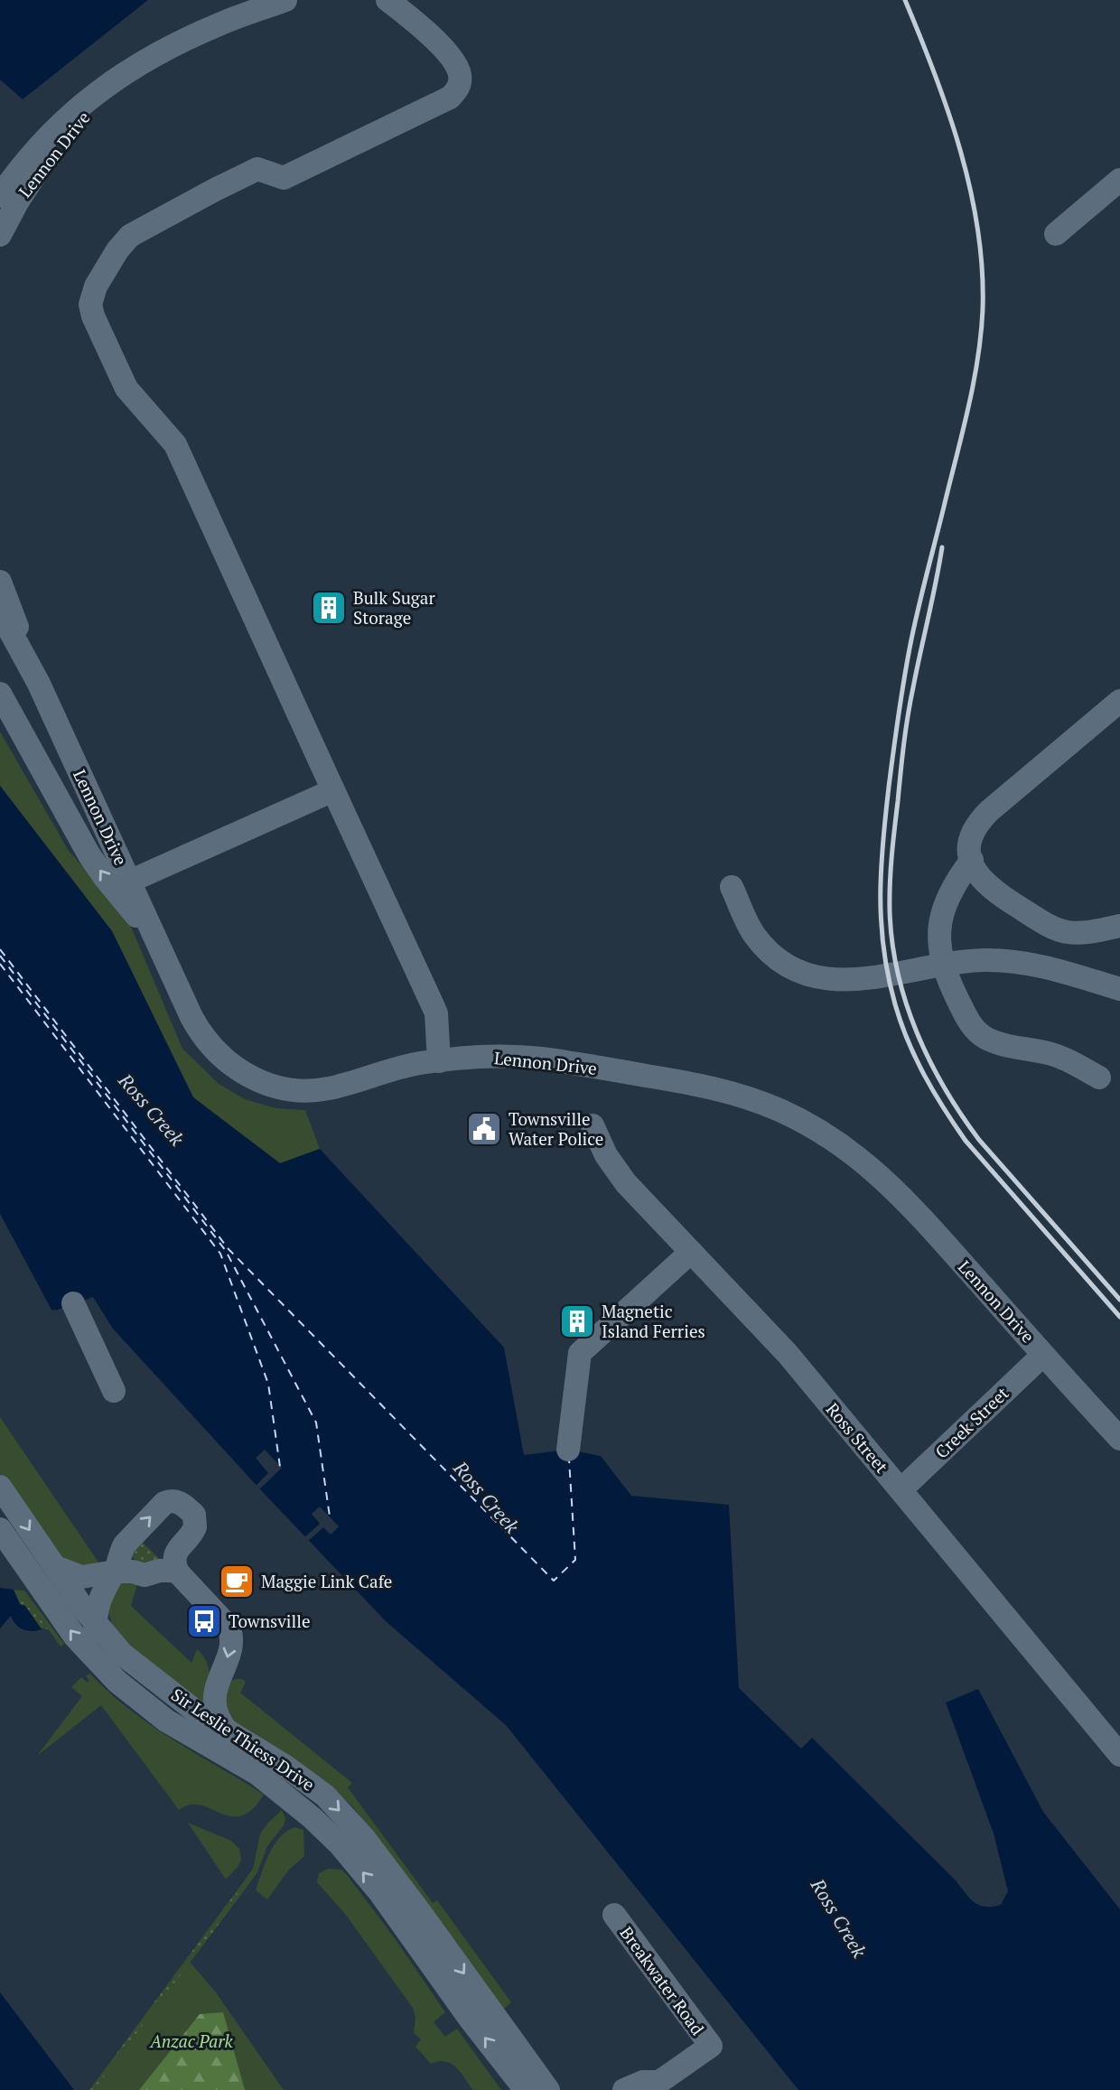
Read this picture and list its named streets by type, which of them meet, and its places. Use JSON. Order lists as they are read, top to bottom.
{
  "streets": {
    "street": [
      "Lennon Drive",
      "Creek Street",
      "Ross Street",
      "Sir Leslie Thiess Drive",
      "Breakwater Road"
    ]
  },
  "crossings": [
    ["Lennon Drive", "Creek Street"],
    ["Creek Street", "Ross Street"]
  ],
  "water": ["Ross Creek"],
  "parks": ["Anzac Park"],
  "places": {
    "building": ["Bulk Sugar Storage", "Magnetic Island Ferries"],
    "public building": ["Townsville Water Police"],
    "cafe": ["Maggie Link Cafe"],
    "bus stop": ["Townsville"]
  }
}
